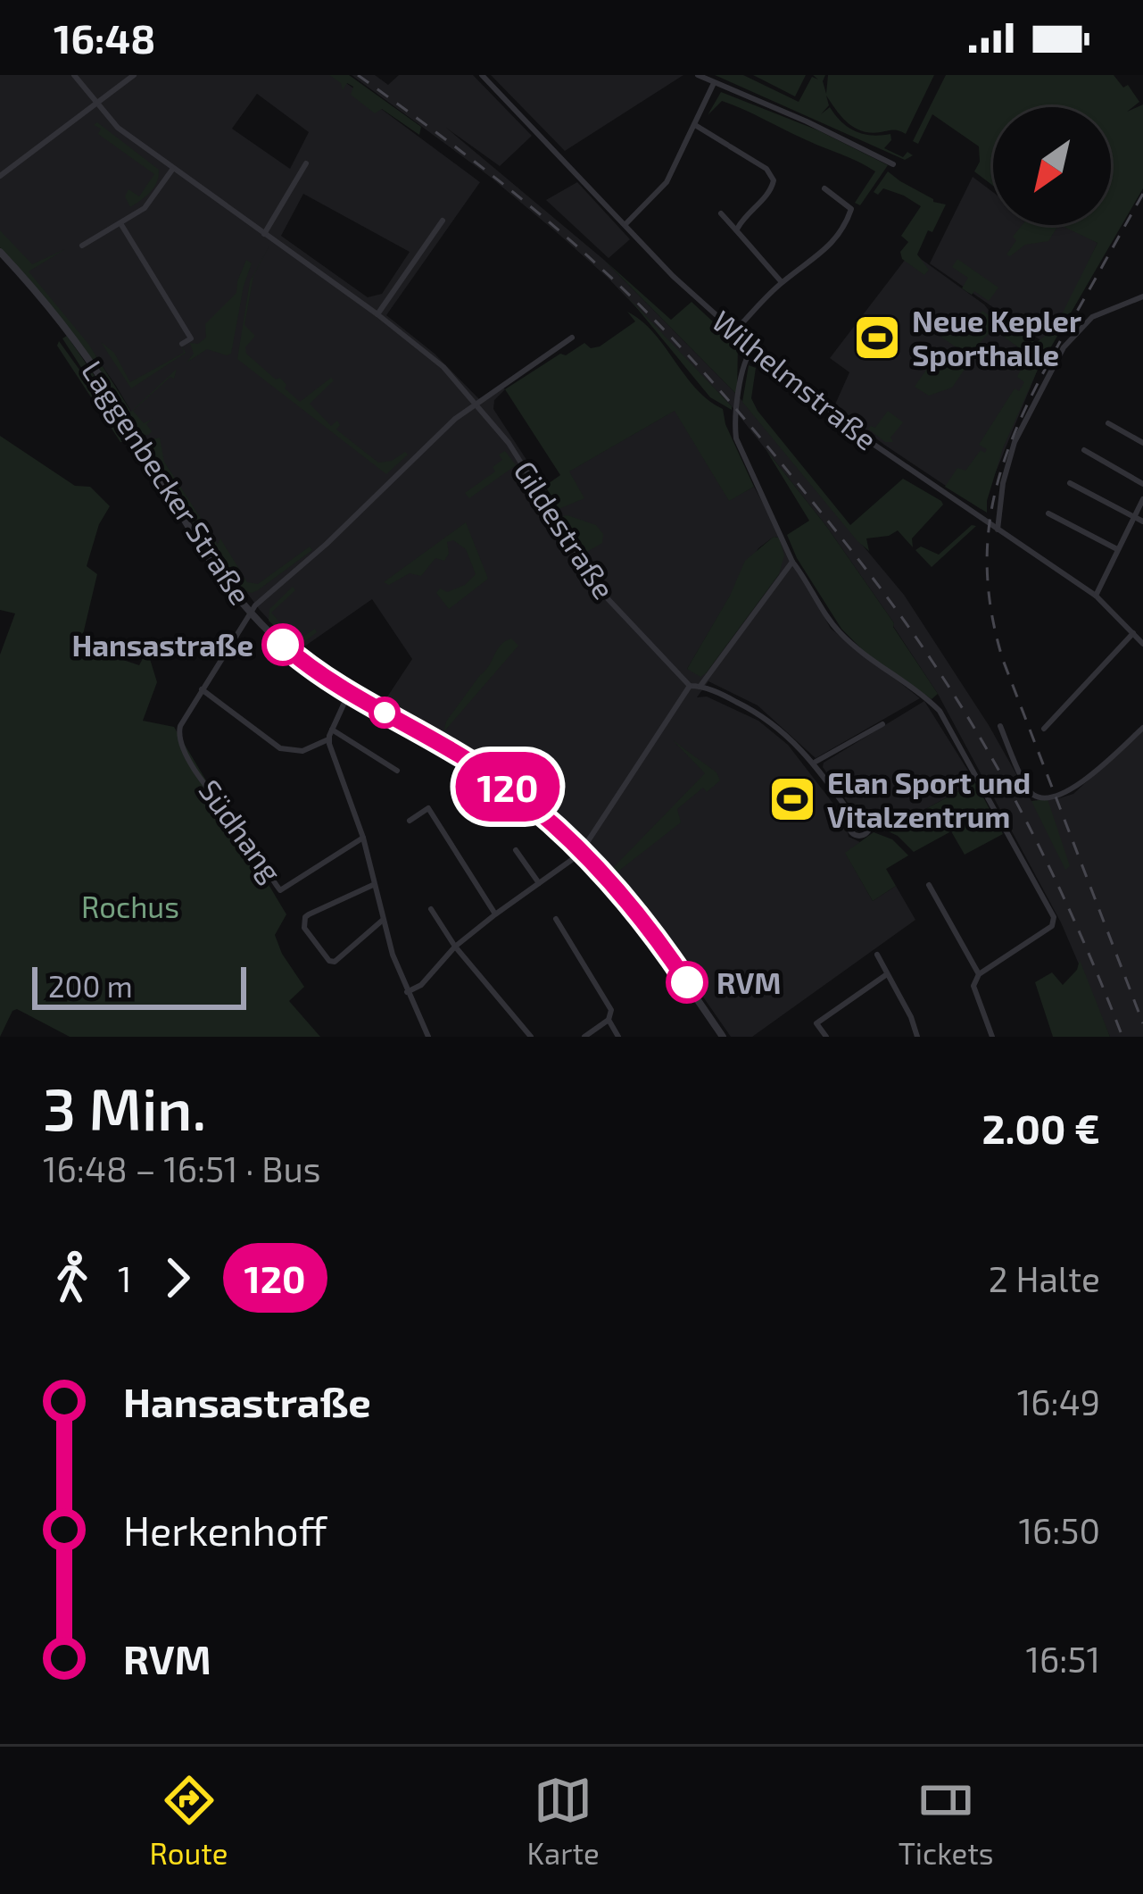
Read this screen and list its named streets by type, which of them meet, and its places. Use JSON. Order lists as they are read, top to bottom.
{
  "streets": {
    "street": [
      "Wilhelmstraße",
      "Laggenbecker Straße",
      "Gildestraße",
      "Südhang"
    ]
  },
  "crossings": [
    ["Laggenbecker Straße", "Südhang"]
  ],
  "parks": ["Rochus"],
  "places": {
    "sports": ["Neue Kepler Sporthalle", "Elan Sport und Vitalzentrum"],
    "other": ["Hansastraße", "RVM"]
  },
  "lines": ["bus line 120"],
  "scale_bar": "200 m",
  "north": "bottom left",
  "page": {
    "status": "16:48",
    "on_map": "120",
    "scale": "200 m",
    "heading": ["3 Min.", "16:48 – 16:51 · Bus", "2.00 €"],
    "legs": ["1", "120", "2 Halte"],
    "list": [
      {
        "name": "Hansastraße",
        "value": "16:49"
      },
      {
        "name": "Herkenhoff",
        "value": "16:50"
      },
      {
        "name": "RVM",
        "value": "16:51"
      }
    ],
    "tabs": ["Route", "Karte", "Tickets"]
  }
}
